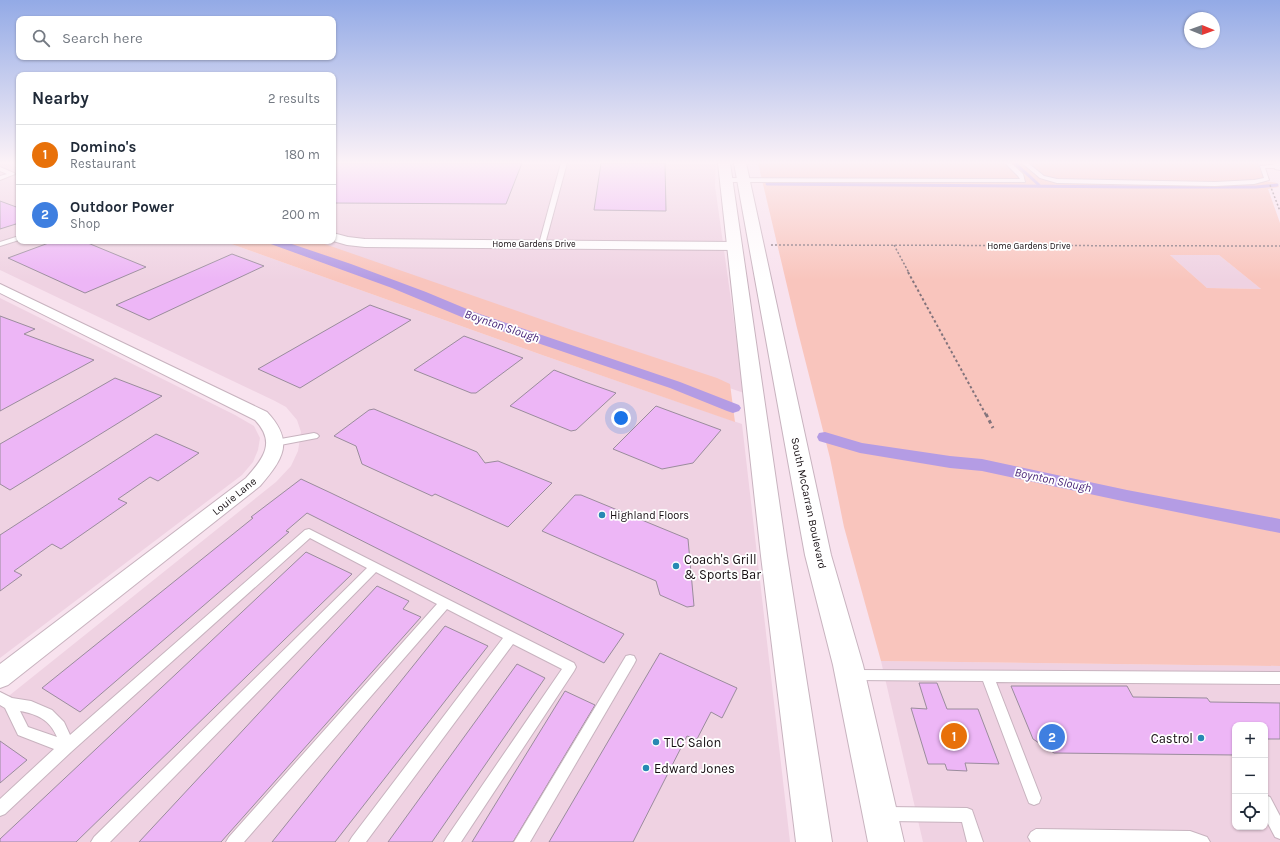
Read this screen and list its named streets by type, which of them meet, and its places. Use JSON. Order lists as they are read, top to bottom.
{
  "streets": {
    "main road": ["South McCarran Boulevard"],
    "street": ["Home Gardens Drive", "Louie Lane"]
  },
  "water": ["Boynton Slough"],
  "places": [
    "Highland Floors",
    "Coach's Grill & Sports Bar",
    "Castrol",
    "TLC Salon",
    "Edward Jones"
  ],
  "north": "right",
  "page": {
    "search": "Search here",
    "heading": ["Nearby", "2 results"],
    "list": [
      {
        "mark": "1",
        "name": "Domino's",
        "note": "Restaurant",
        "value": "180 m"
      },
      {
        "mark": "2",
        "name": "Outdoor Power",
        "note": "Shop",
        "value": "200 m"
      }
    ],
    "pins": ["1", "2"],
    "map_buttons": ["+", "−"]
  }
}
